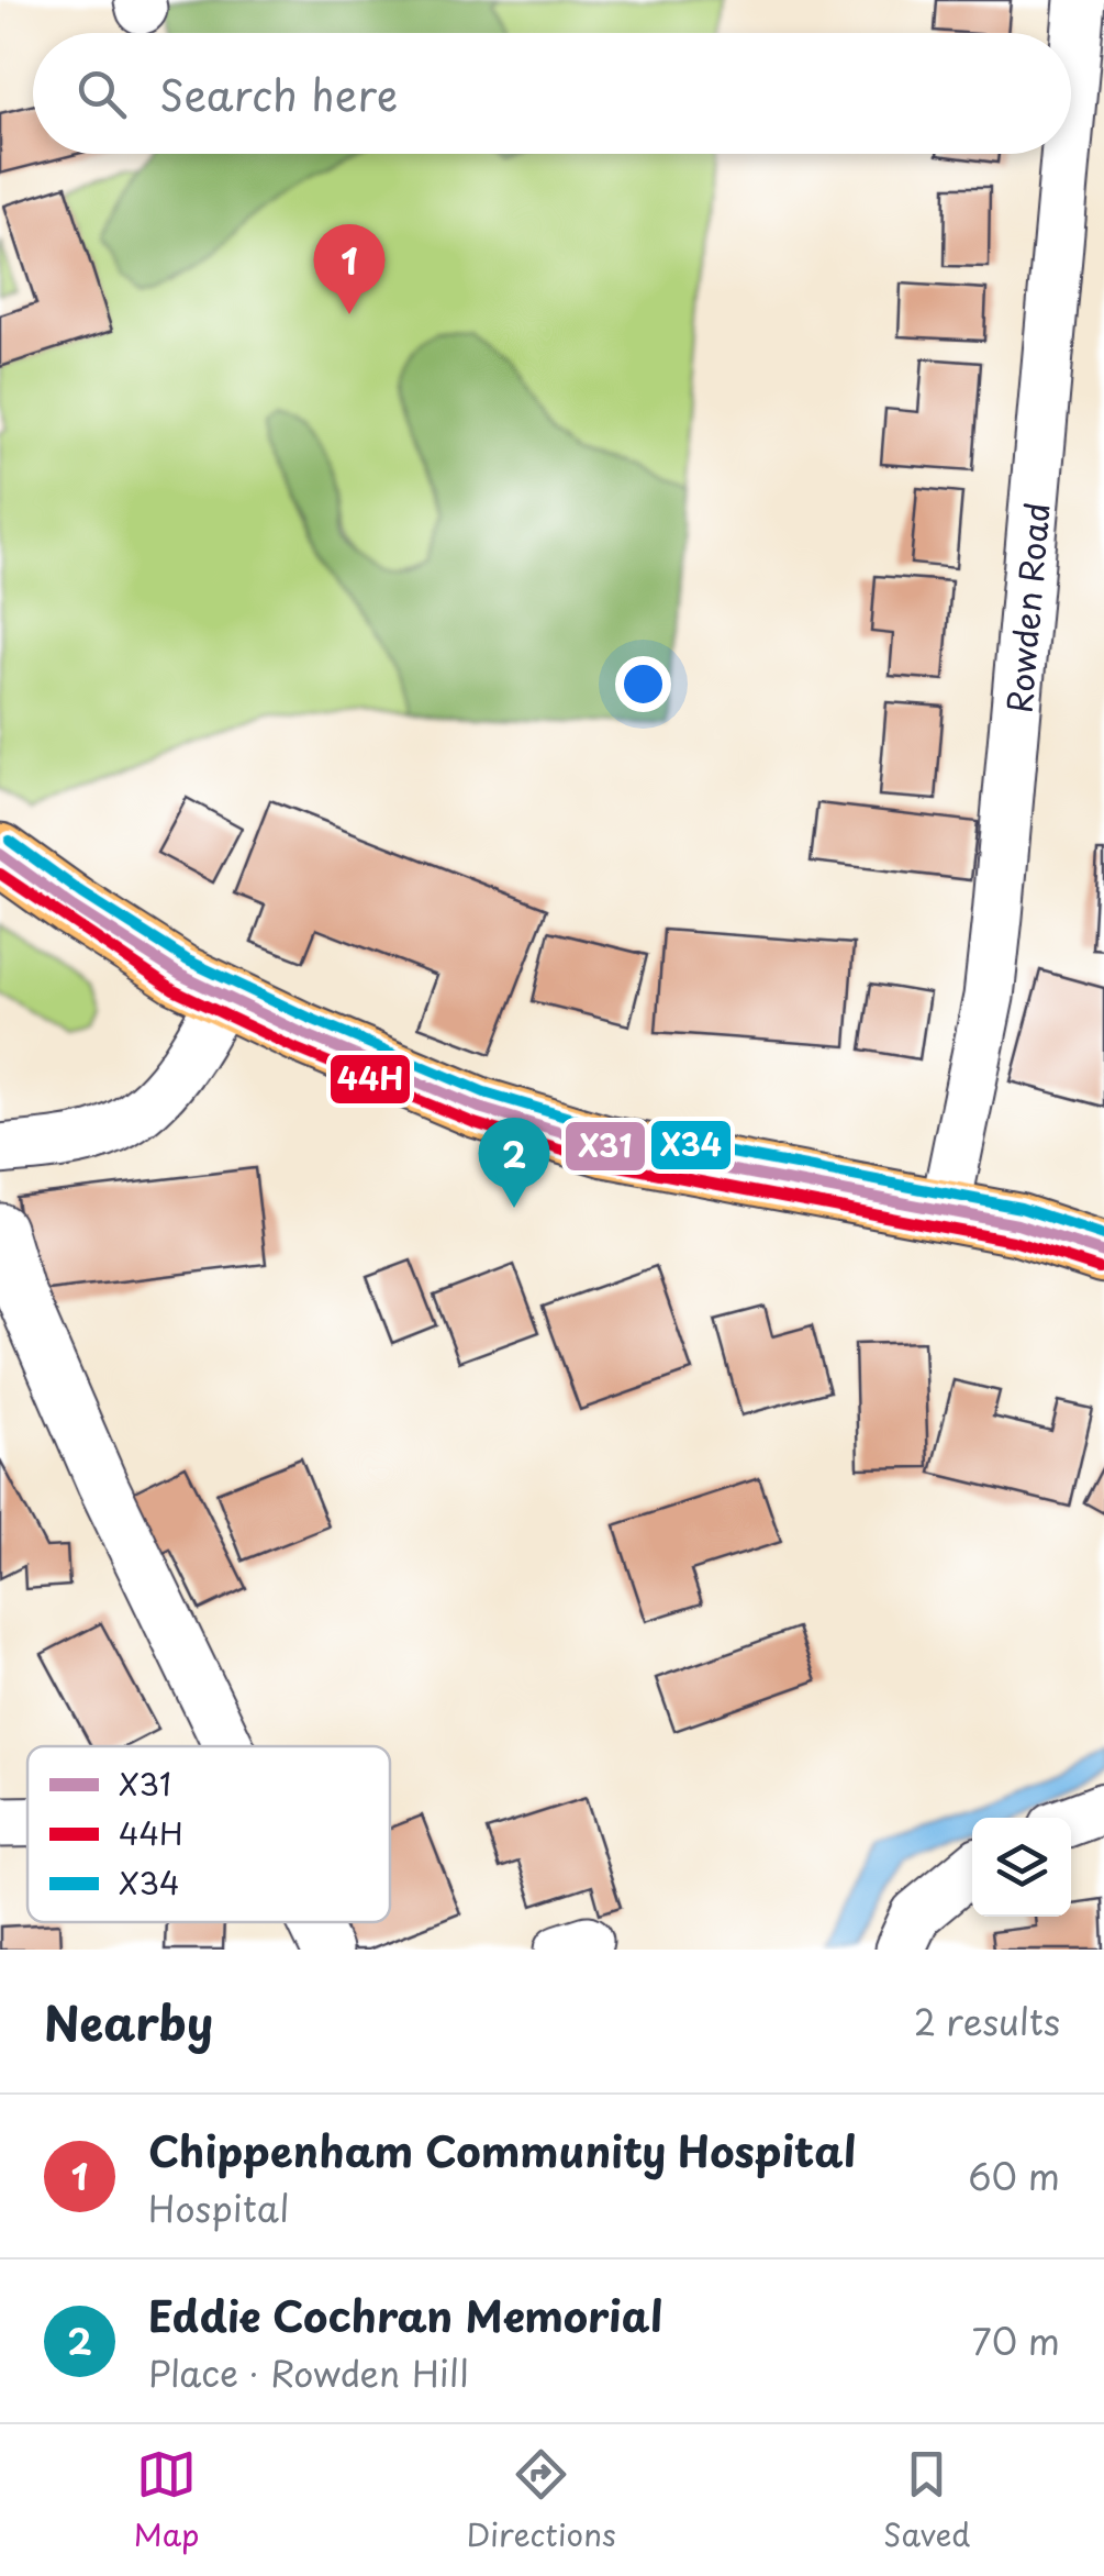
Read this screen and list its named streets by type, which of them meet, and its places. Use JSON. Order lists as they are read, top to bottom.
{
  "streets": {
    "street": ["Rowden Road"]
  },
  "lines": ["transit line X34", "transit line X31", "transit line 44H"],
  "legend": ["X31", "44H", "X34"],
  "page": {
    "search": "Search here",
    "pins": ["1", "2"],
    "heading": ["Nearby", "2 results"],
    "list": [
      {
        "mark": "1",
        "name": "Chippenham Community Hospital",
        "note": "Hospital",
        "value": "60 m"
      },
      {
        "mark": "2",
        "name": "Eddie Cochran Memorial",
        "note": "Place · Rowden Hill",
        "value": "70 m"
      }
    ],
    "nav": ["Map", "Directions", "Saved"]
  }
}
